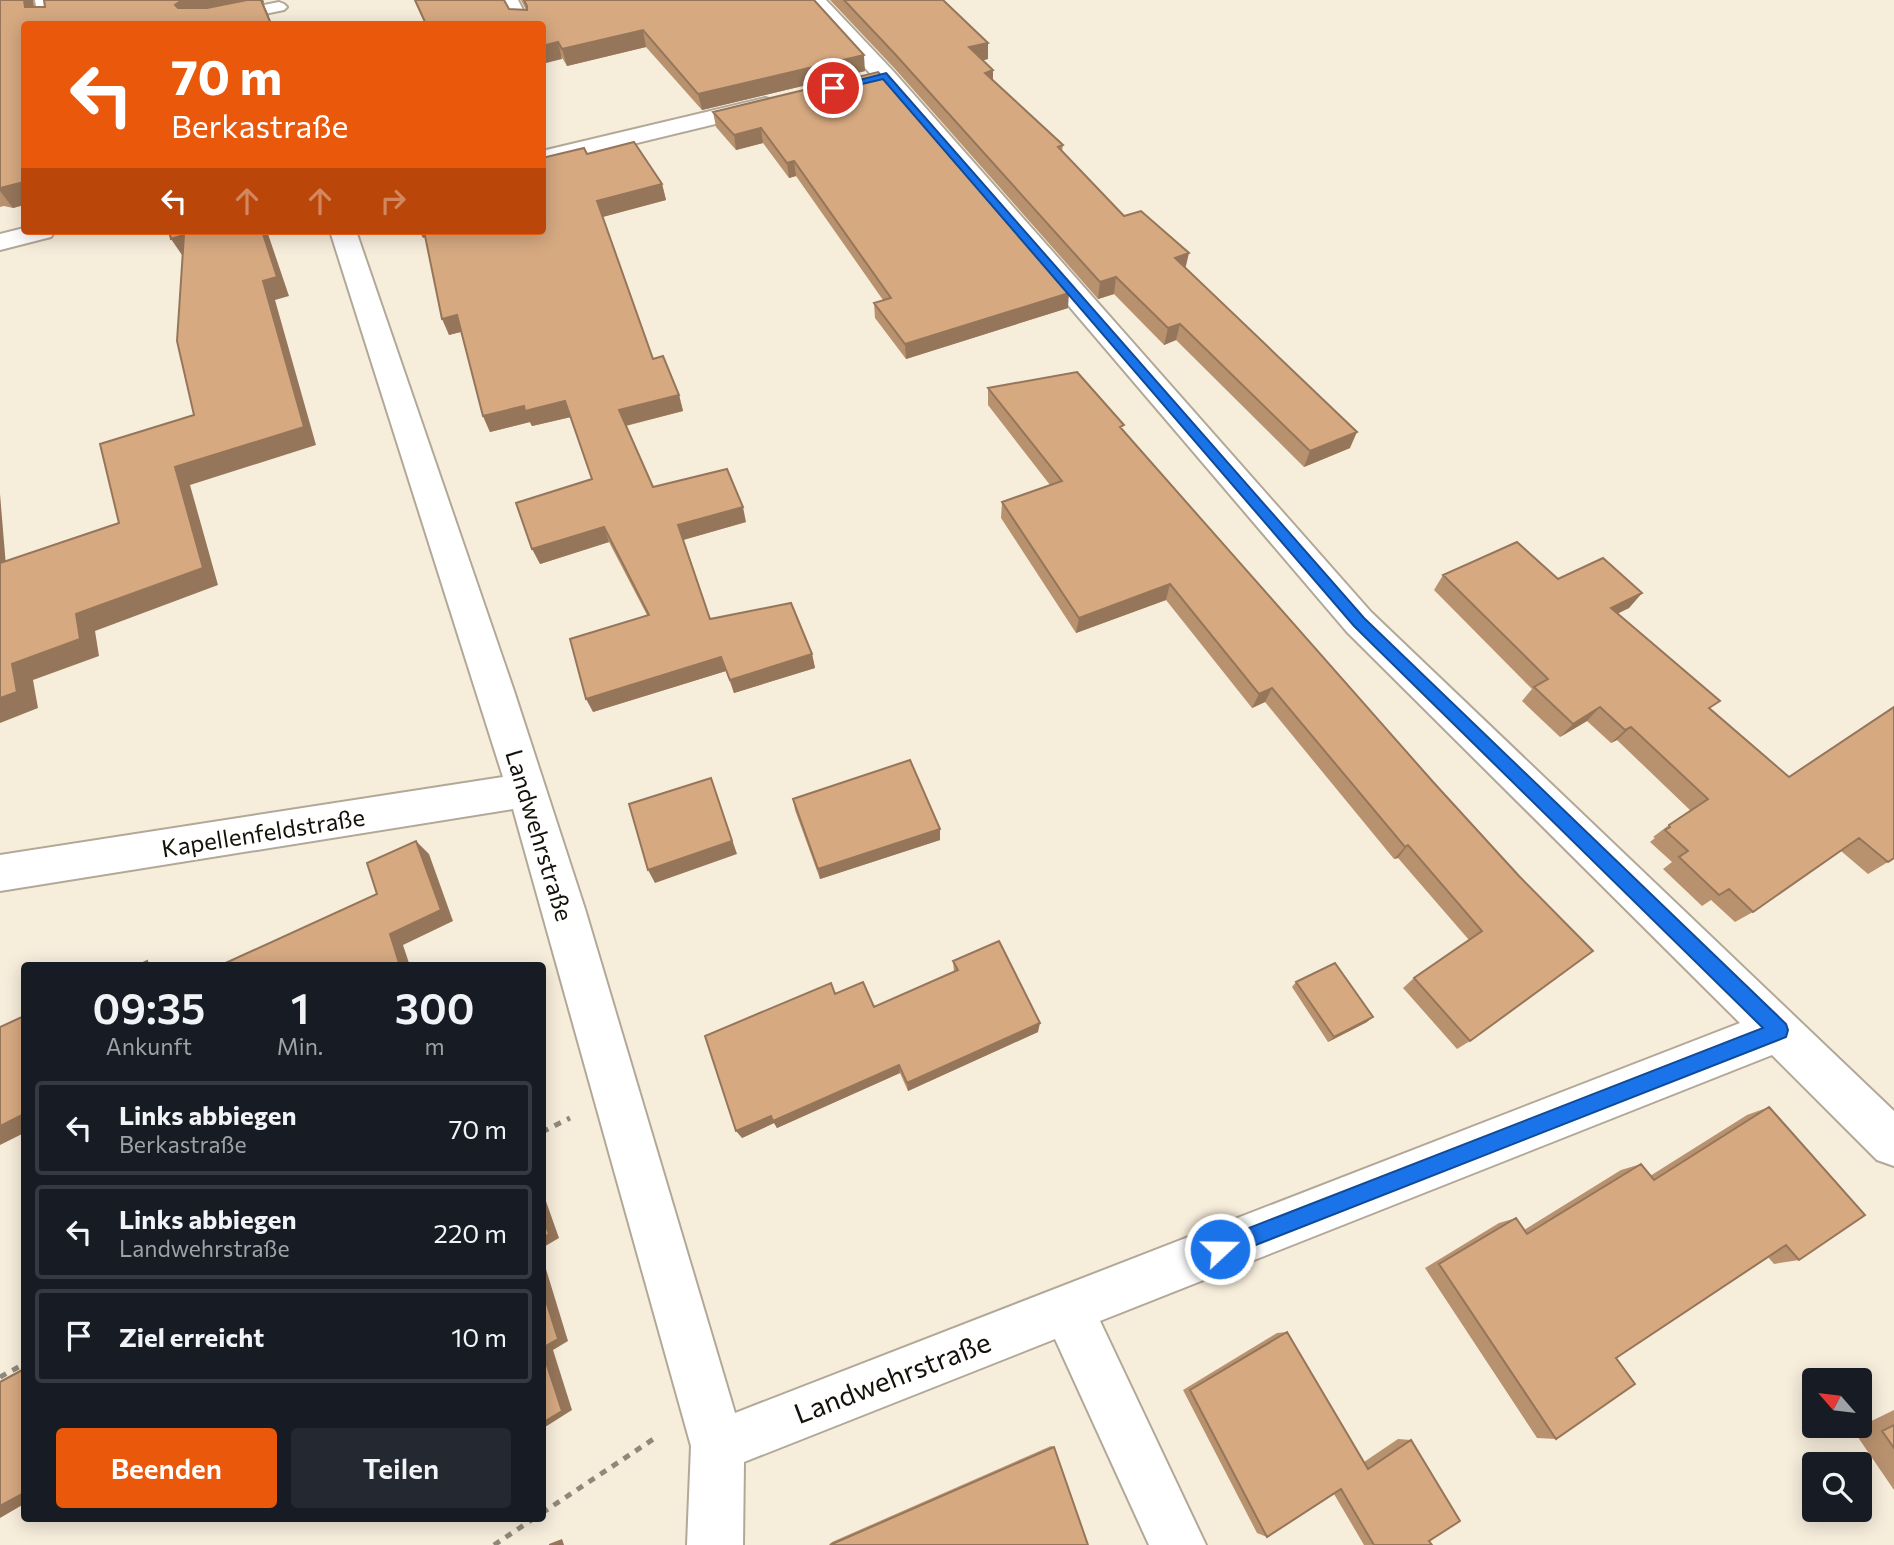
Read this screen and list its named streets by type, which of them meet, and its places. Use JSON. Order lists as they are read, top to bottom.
{
  "streets": {
    "street": ["Kapellenfeldstraße", "Landwehrstraße"]
  },
  "crossings": [
    ["Kapellenfeldstraße", "Landwehrstraße"]
  ],
  "north": "top left",
  "page": {
    "turn": ["70 m", "Berkastraße"],
    "eta": [
      "09:35",
      "Ankunft",
      "1",
      "Min.",
      "300",
      "m"
    ],
    "list": [
      {
        "name": "Links abbiegen",
        "note": "Berkastraße",
        "value": "70 m"
      },
      {
        "name": "Links abbiegen",
        "note": "Landwehrstraße",
        "value": "220 m"
      },
      {
        "name": "Ziel erreicht",
        "value": "10 m"
      }
    ],
    "buttons": ["Beenden", "Teilen"]
  }
}
